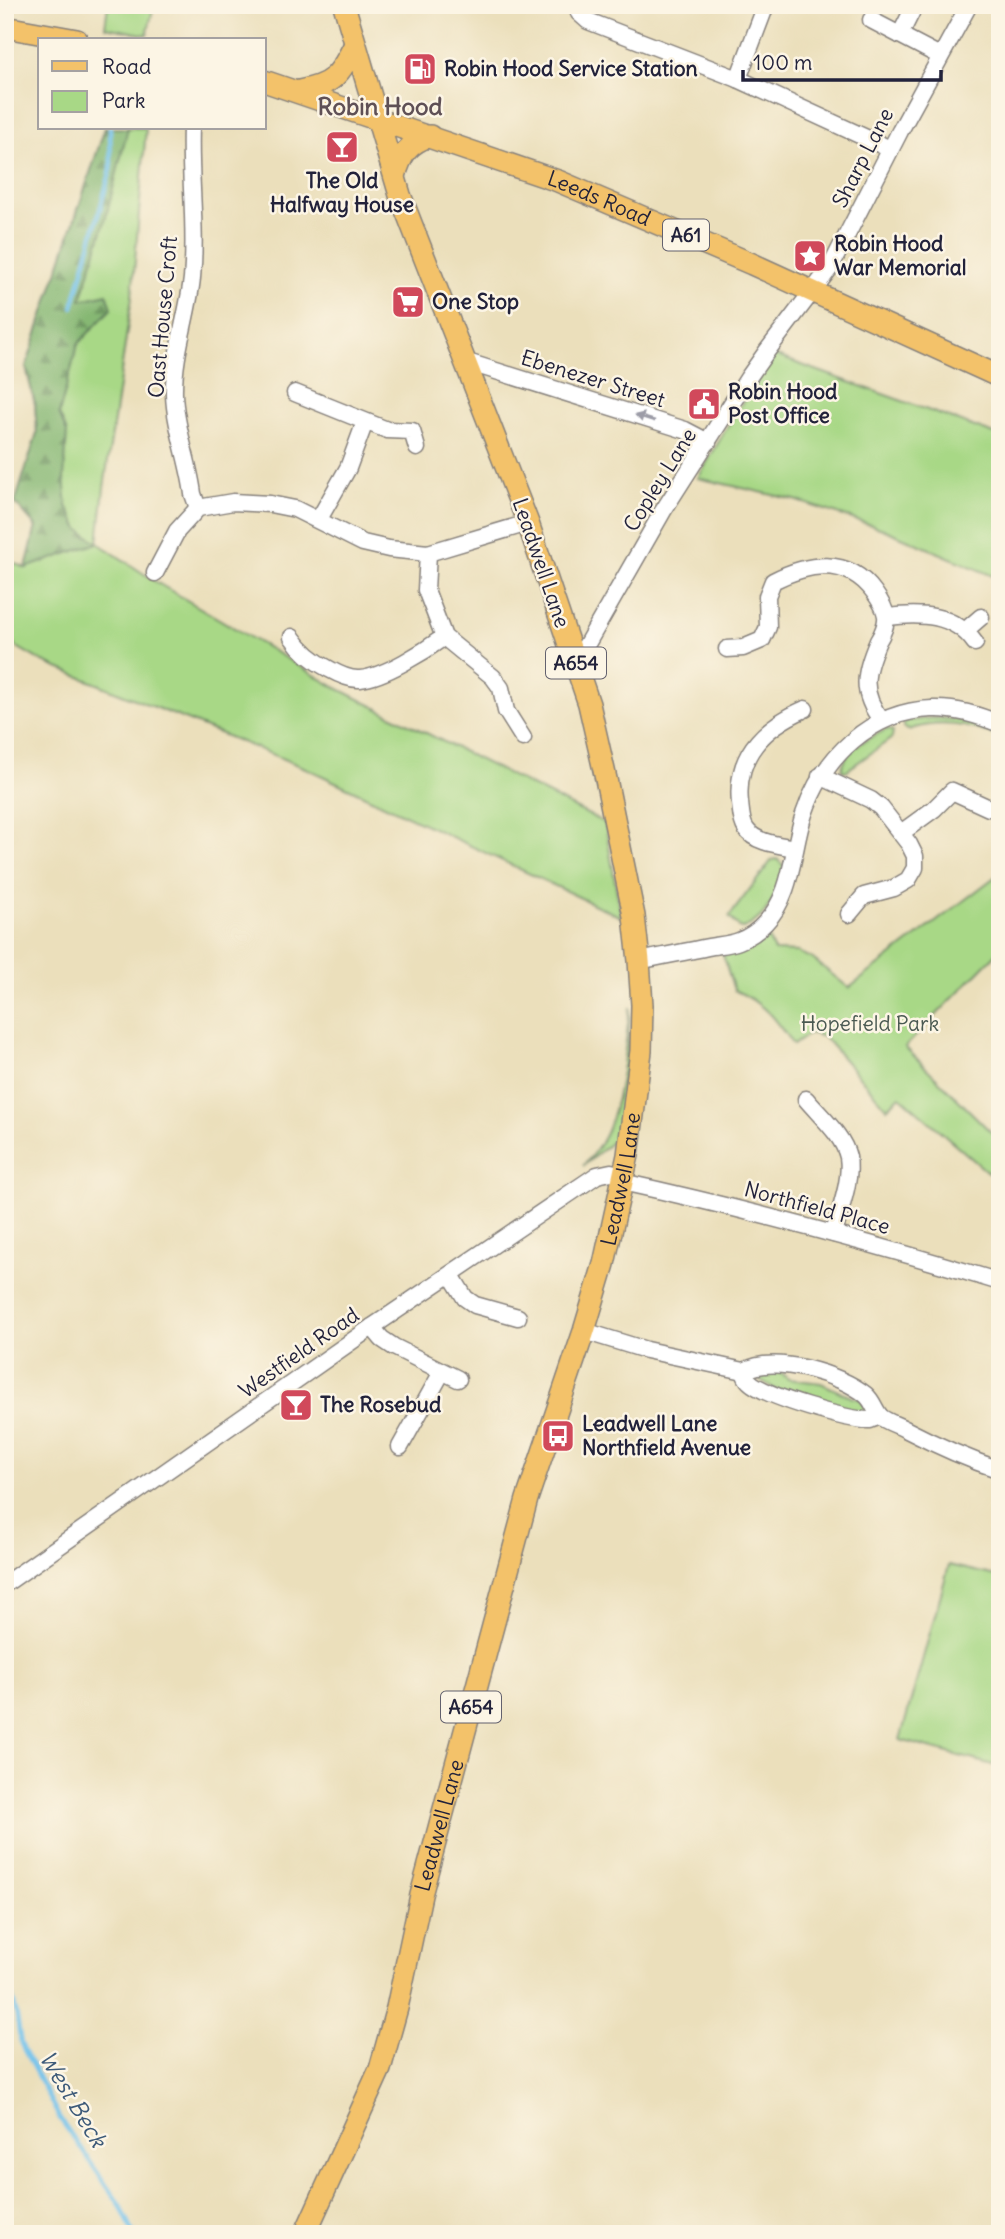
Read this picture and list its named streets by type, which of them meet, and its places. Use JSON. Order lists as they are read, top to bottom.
{
  "streets": {
    "main road": [
      "Leeds Road",
      "A61",
      "Leadwell Lane",
      "A654"
    ],
    "street": [
      "Sharp Lane",
      "Oast House Croft",
      "Ebenezer Street",
      "Copley Lane",
      "Northfield Place",
      "Westfield Road"
    ]
  },
  "crossings": [
    ["Sharp Lane", "Leeds Road"],
    ["Sharp Lane", "Copley Lane"],
    ["Leeds Road", "Copley Lane"],
    ["Leeds Road", "Leadwell Lane"],
    ["Leeds Road", "A654"],
    ["Ebenezer Street", "Copley Lane"],
    ["Ebenezer Street", "Leadwell Lane"],
    ["Copley Lane", "Leadwell Lane"],
    ["Leadwell Lane", "A654"],
    ["Leadwell Lane", "Northfield Place"],
    ["Leadwell Lane", "Westfield Road"],
    ["Northfield Place", "Westfield Road"]
  ],
  "one_way": ["Ebenezer Street"],
  "districts": ["Robin Hood"],
  "water": ["West Beck"],
  "parks": ["Hopefield Park"],
  "places": {
    "fuel station": ["Robin Hood Service Station"],
    "bar": ["The Old Halfway House", "The Rosebud"],
    "place": ["Robin Hood War Memorial"],
    "supermarket": ["One Stop"],
    "public building": ["Robin Hood Post Office"],
    "bus stop": ["Leadwell Lane Northfield Avenue"]
  },
  "legend": ["Road", "Park"],
  "scale_bar": "100 m"
}
